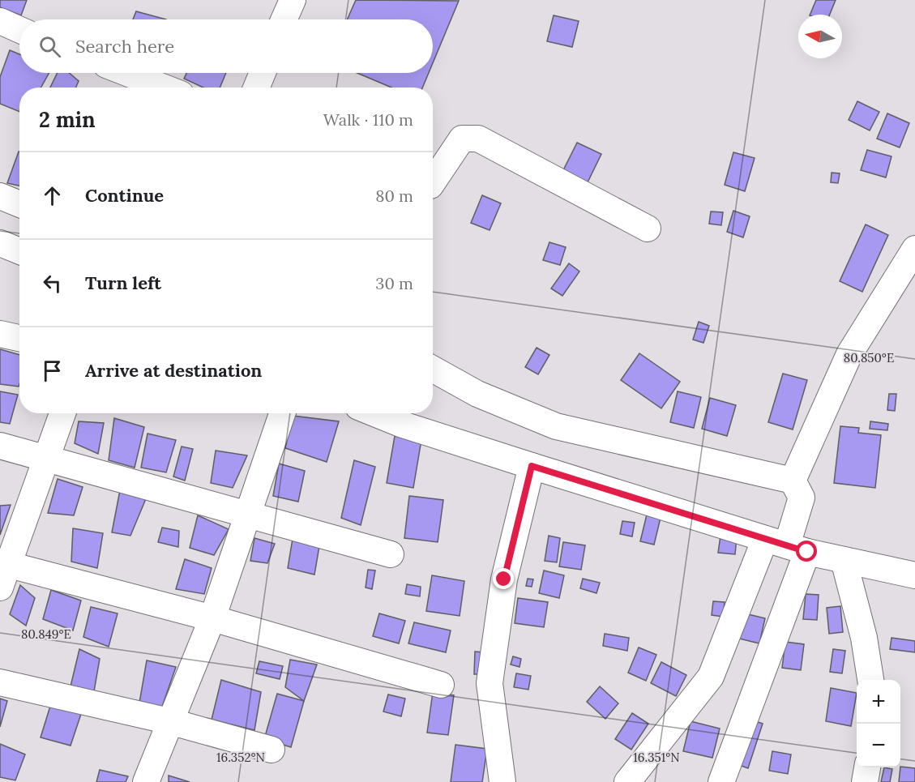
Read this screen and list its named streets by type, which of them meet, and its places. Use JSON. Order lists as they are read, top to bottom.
{
  "north": "left",
  "page": {
    "search": "Search here",
    "heading": ["2 min", "Walk · 110 m"],
    "list": [
      ["Continue", "80 m"],
      ["Turn left", "30 m"],
      "Arrive at destination"
    ],
    "map_buttons": ["+", "−"]
  },
  "coordinates": [
    "80.850°E",
    "80.849°E",
    "16.352°N",
    "16.351°N"
  ]
}
